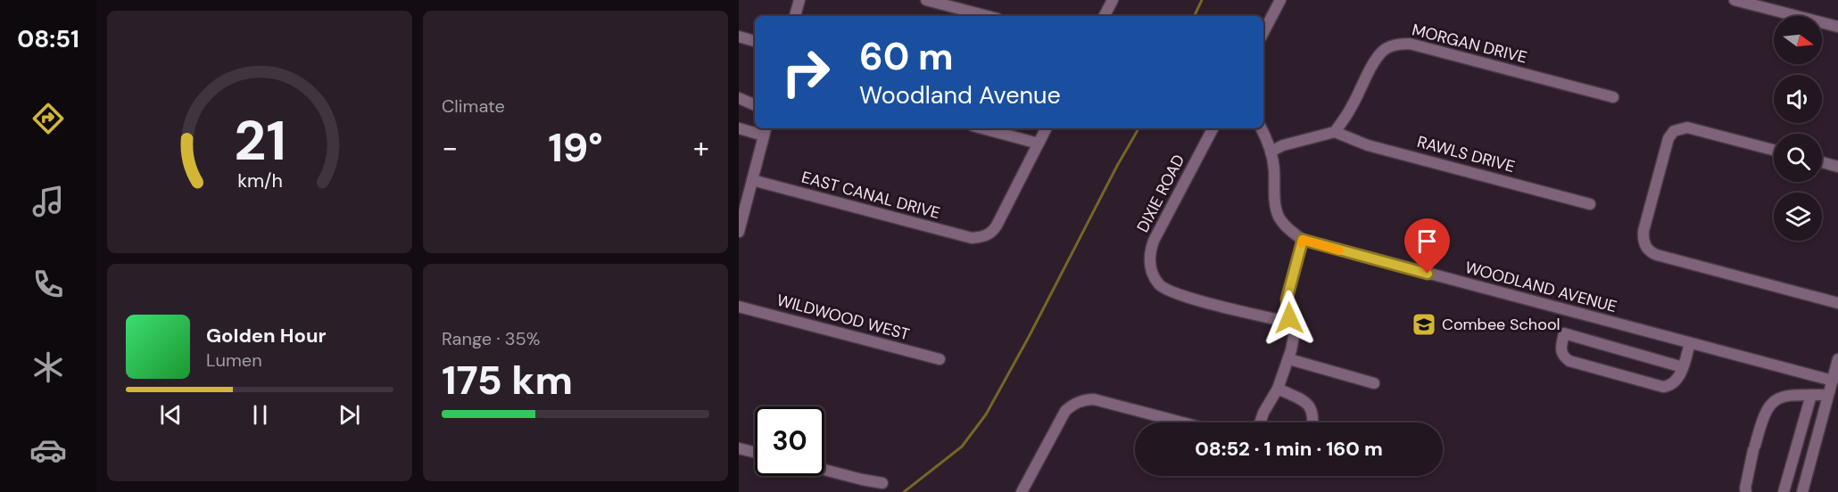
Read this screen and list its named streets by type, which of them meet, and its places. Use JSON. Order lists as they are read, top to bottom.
{
  "streets": {
    "street": [
      "MORGAN DRIVE",
      "RAWLS DRIVE",
      "DIXIE ROAD",
      "EAST CANAL DRIVE",
      "WOODLAND AVENUE",
      "WILDWOOD WEST"
    ]
  },
  "crossings": [
    ["MORGAN DRIVE", "RAWLS DRIVE"]
  ],
  "places": {
    "school or university": ["Combee School"]
  },
  "north": "right",
  "page": {
    "tabs": "08:51",
    "tile": [
      "Climate",
      ["Range · 35%", "175 km"]
    ],
    "turn": ["60 m", "Woodland Avenue"],
    "heat": ["−", "19°", "+"],
    "song": ["Golden Hour", "Lumen"],
    "limit": "30",
    "trip": "08:52 · 1 min · 160 m",
    "gauge": ["21", "km/h"]
  }
}
